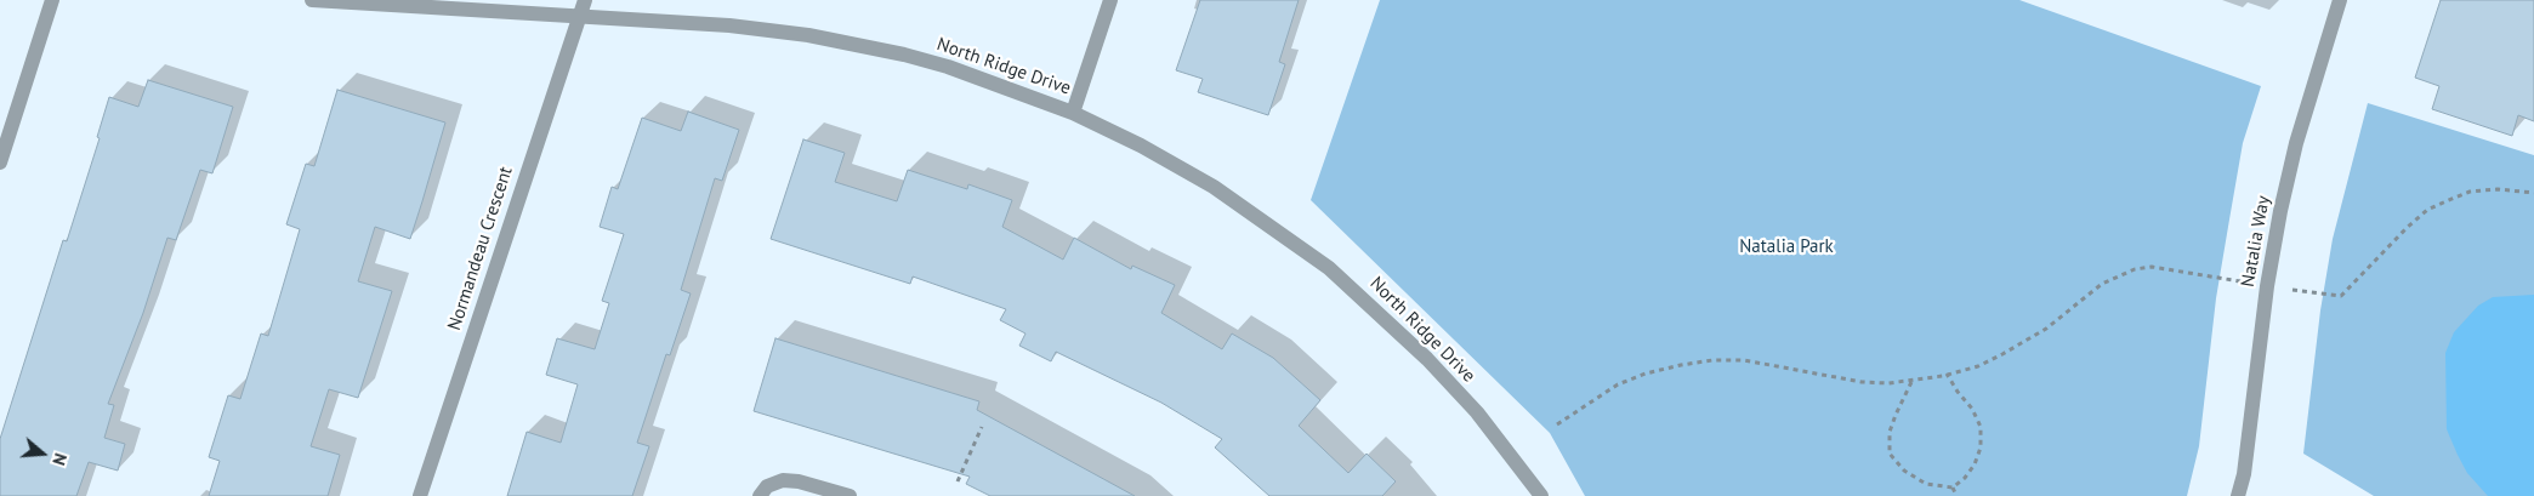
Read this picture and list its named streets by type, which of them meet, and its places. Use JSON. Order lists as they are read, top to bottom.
{
  "streets": {
    "street": ["North Ridge Drive", "Natalia Way", "Normandeau Crescent"]
  },
  "crossings": [
    ["North Ridge Drive", "Normandeau Crescent"]
  ],
  "parks": ["Natalia Park"],
  "north": "right"
}
